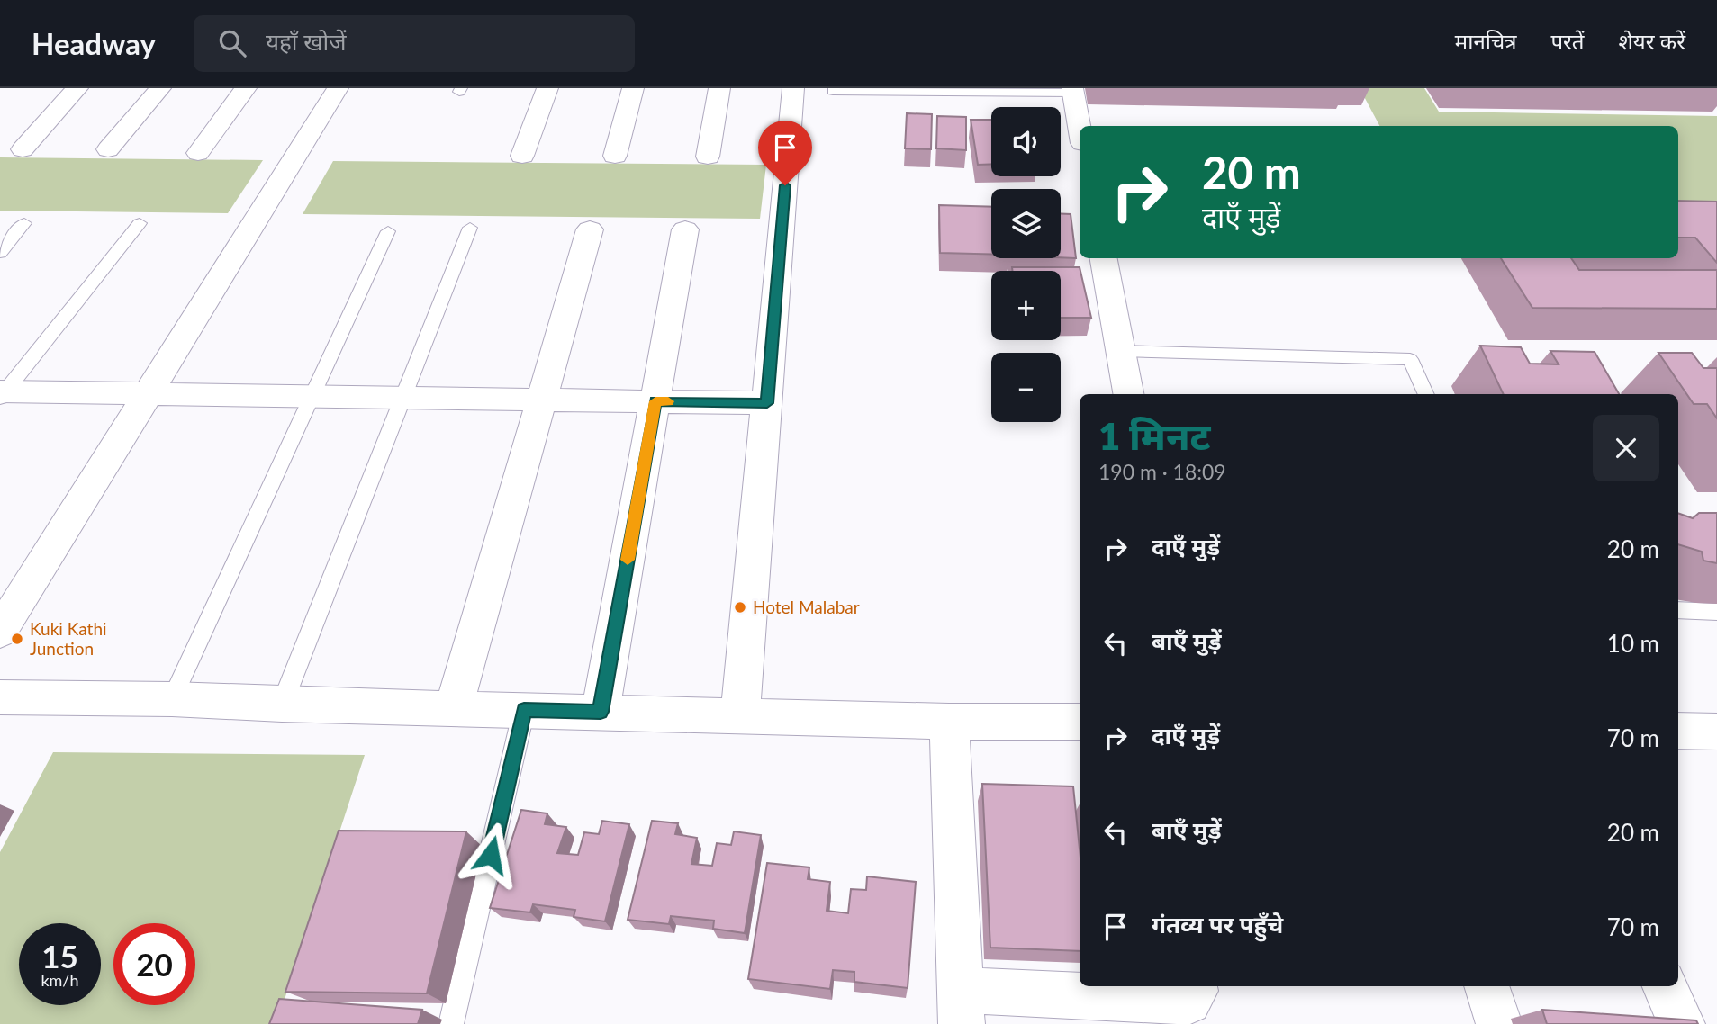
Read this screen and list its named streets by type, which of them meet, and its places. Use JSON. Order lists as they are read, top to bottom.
{
  "places": ["Hotel Malabar", "Kuki Kathi Junction"],
  "page": {
    "header": "Headway",
    "search": "यहाँ खोजें",
    "nav": ["मानचित्र", "परतें", "शेयर करें"],
    "map_buttons": ["+", "−"],
    "turn": ["20 m", "दाएँ मुड़ें"],
    "heading": ["1 मिनट", "190 m · 18:09"],
    "list": [
      {
        "name": "दाएँ मुड़ें",
        "value": "20 m"
      },
      {
        "name": "बाएँ मुड़ें",
        "value": "10 m"
      },
      {
        "name": "दाएँ मुड़ें",
        "value": "70 m"
      },
      {
        "name": "बाएँ मुड़ें",
        "value": "20 m"
      },
      {
        "name": "गंतव्य पर पहुँचे",
        "value": "70 m"
      }
    ],
    "speed": "15 km/h",
    "limit": "20"
  }
}
